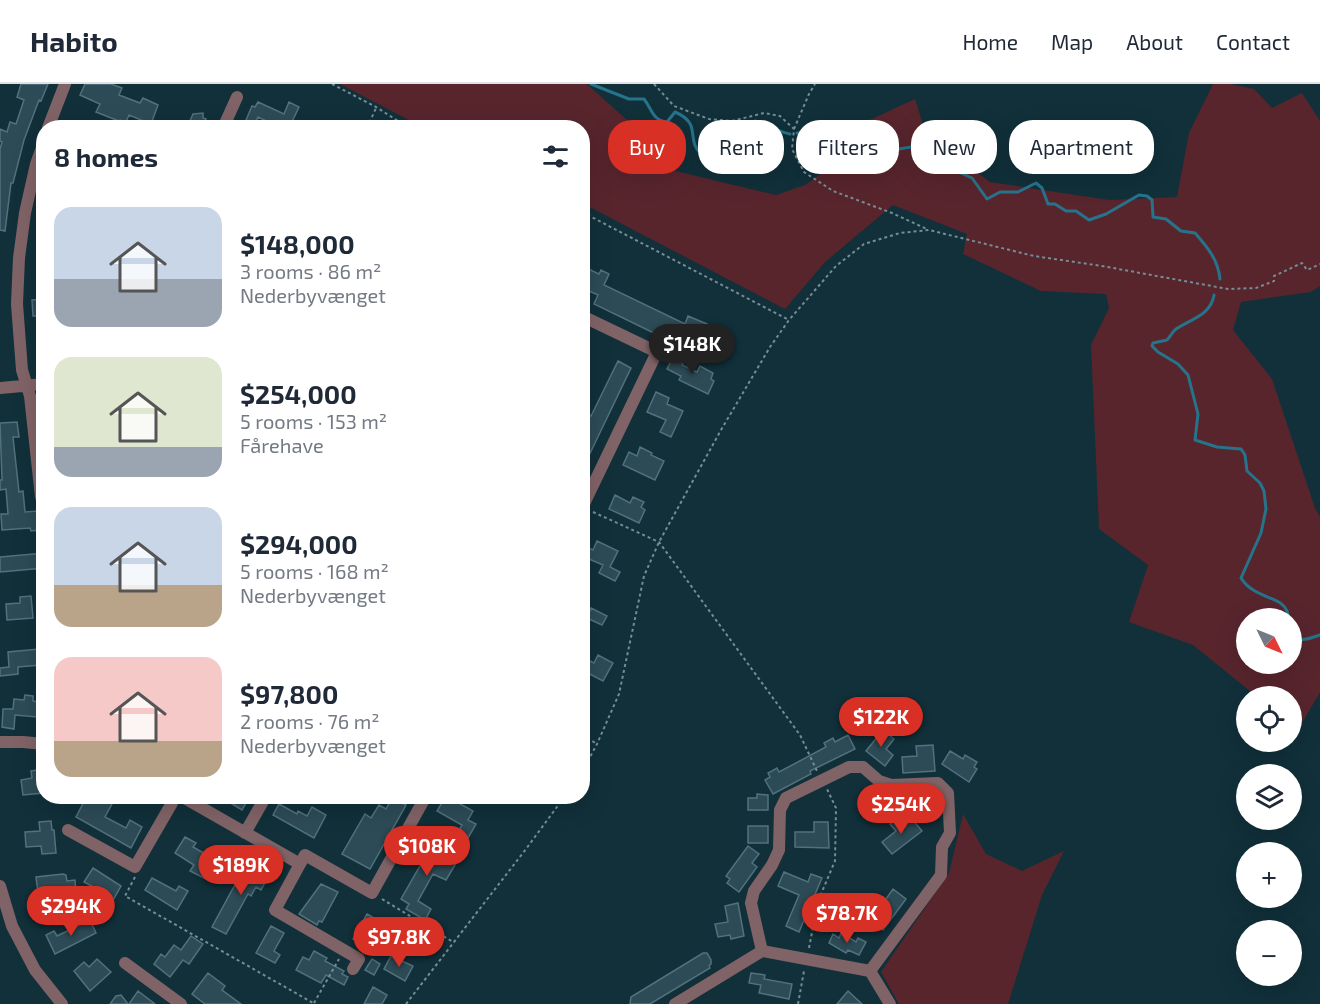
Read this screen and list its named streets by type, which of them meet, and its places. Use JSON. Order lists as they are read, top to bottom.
{
  "north": "bottom right",
  "page": {
    "header": "Habito",
    "nav": [
      "Home",
      "Map",
      "About",
      "Contact"
    ],
    "chip": [
      "Buy",
      "Rent",
      "Filters",
      "New",
      "Apartment"
    ],
    "heading": "8 homes",
    "list": [
      {
        "name": "$148,000",
        "note": "3 rooms · 86 m² · Nederbyvænget"
      },
      {
        "name": "$254,000",
        "note": "5 rooms · 153 m² · Fårehave"
      },
      {
        "name": "$294,000",
        "note": "5 rooms · 168 m² · Nederbyvænget"
      },
      {
        "name": "$97,800",
        "note": "2 rooms · 76 m² · Nederbyvænget"
      }
    ],
    "price": [
      "$148K",
      "$122K",
      "$254K",
      "$108K",
      "$189K",
      "$294K",
      "$78.7K",
      "$97.8K"
    ],
    "map_buttons": ["+", "−"]
  }
}
